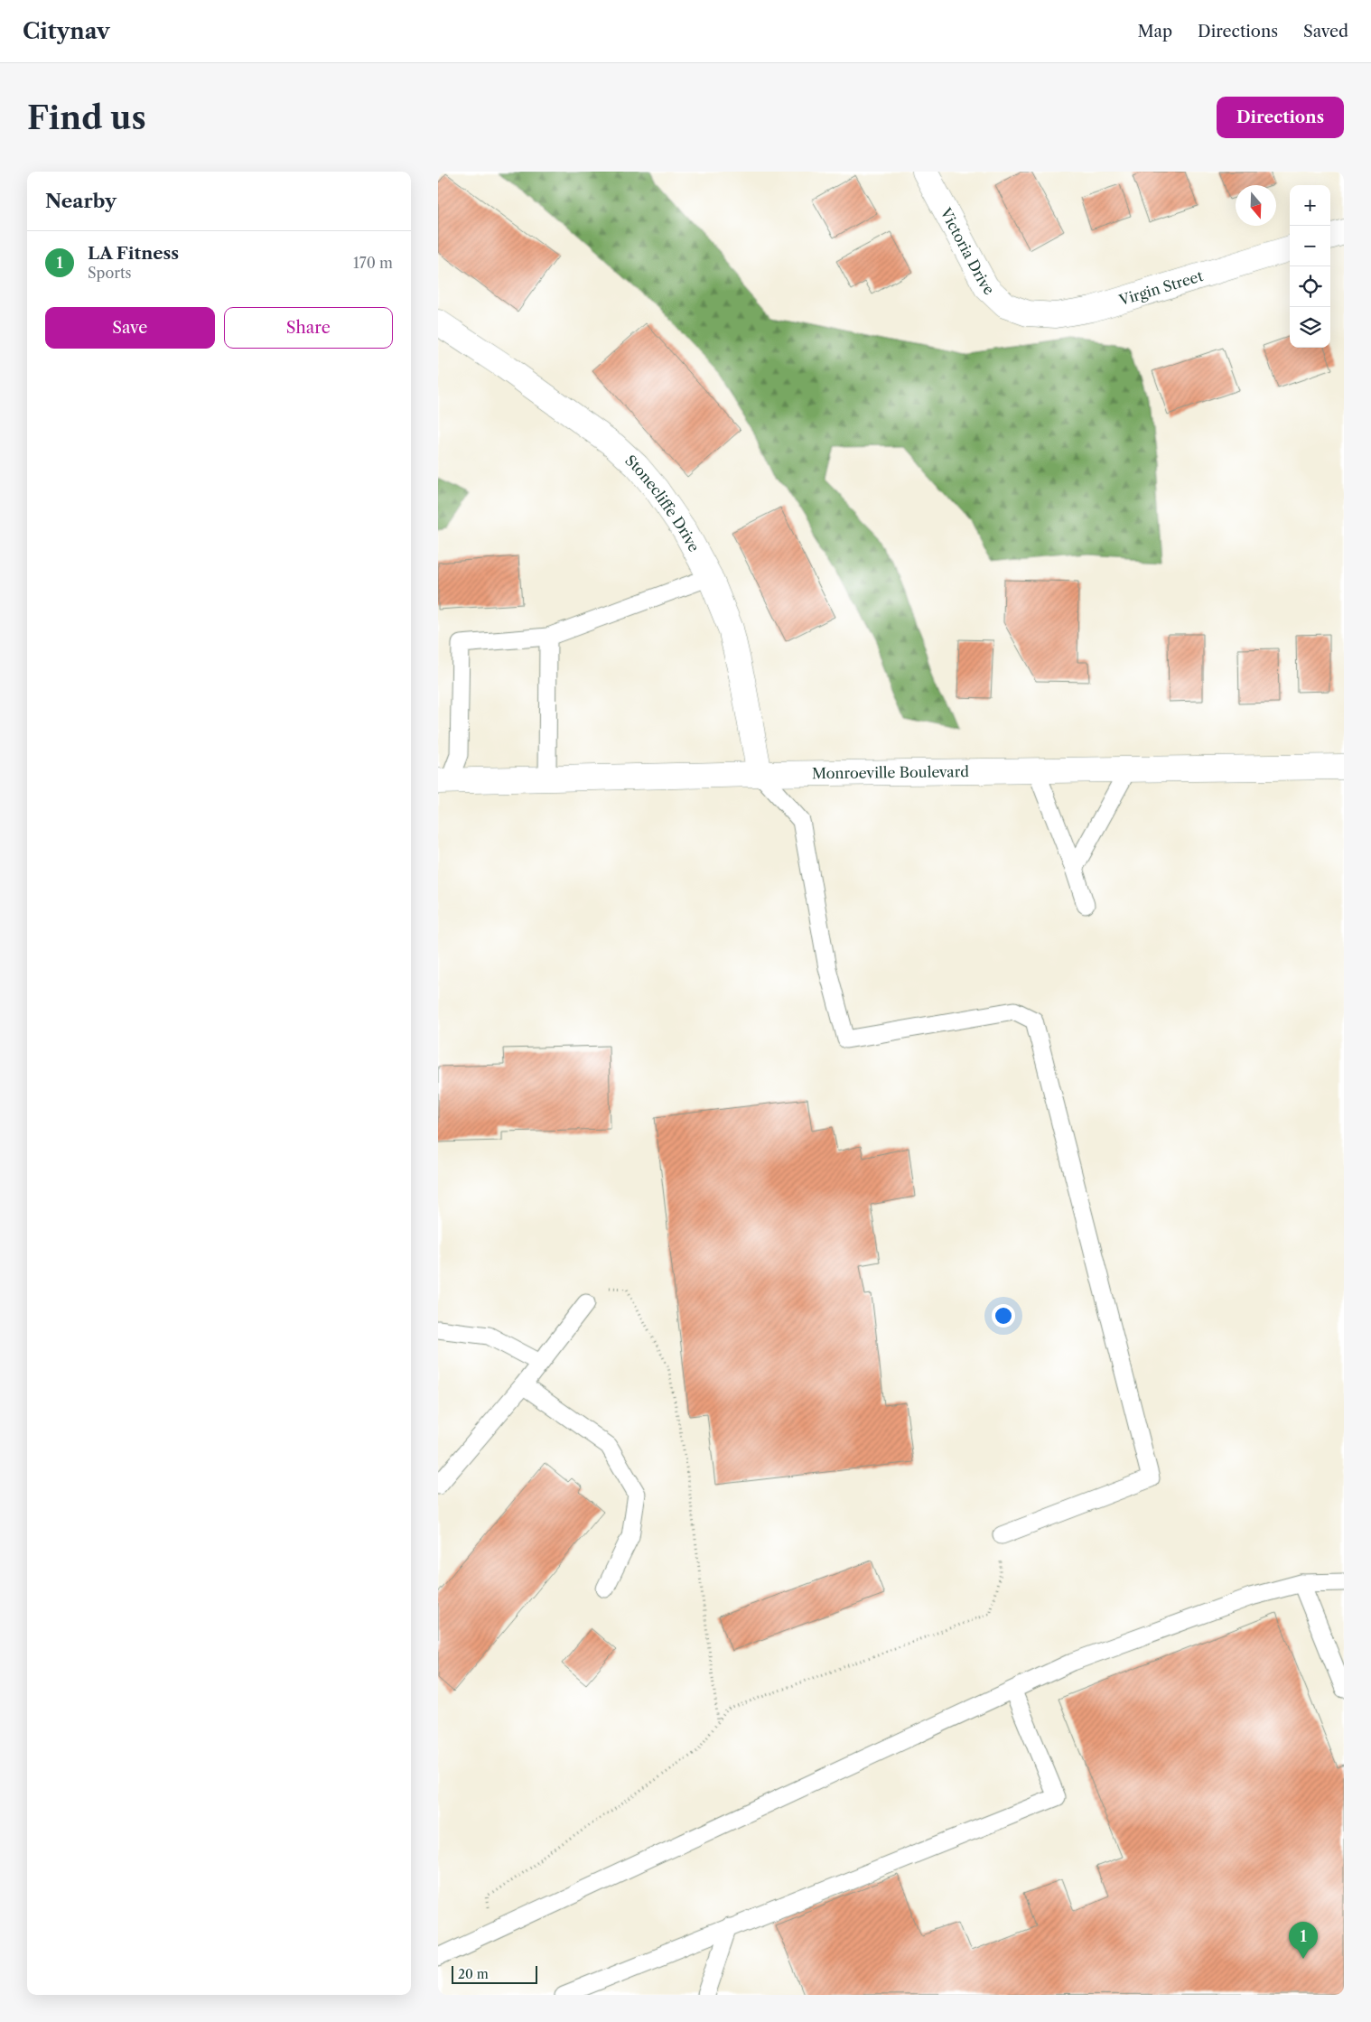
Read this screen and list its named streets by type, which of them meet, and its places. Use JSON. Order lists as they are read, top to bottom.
{
  "streets": {
    "street": [
      "Victoria Drive",
      "Virgin Street",
      "Stonecliffe Drive",
      "Monroeville Boulevard"
    ]
  },
  "crossings": [
    ["Victoria Drive", "Virgin Street"],
    ["Stonecliffe Drive", "Monroeville Boulevard"]
  ],
  "scale_bar": "20 m",
  "north": "bottom",
  "page": {
    "header": "Citynav",
    "nav": ["Map", "Directions", "Saved"],
    "buttons": [
      "Directions",
      ["Save", "Share"]
    ],
    "title": "Find us",
    "heading": "Nearby",
    "map_buttons": ["+", "−"],
    "list": [
      {
        "mark": "1",
        "name": "LA Fitness",
        "note": "Sports",
        "value": "170 m"
      }
    ],
    "pins": "1",
    "scale": "20 m"
  }
}
